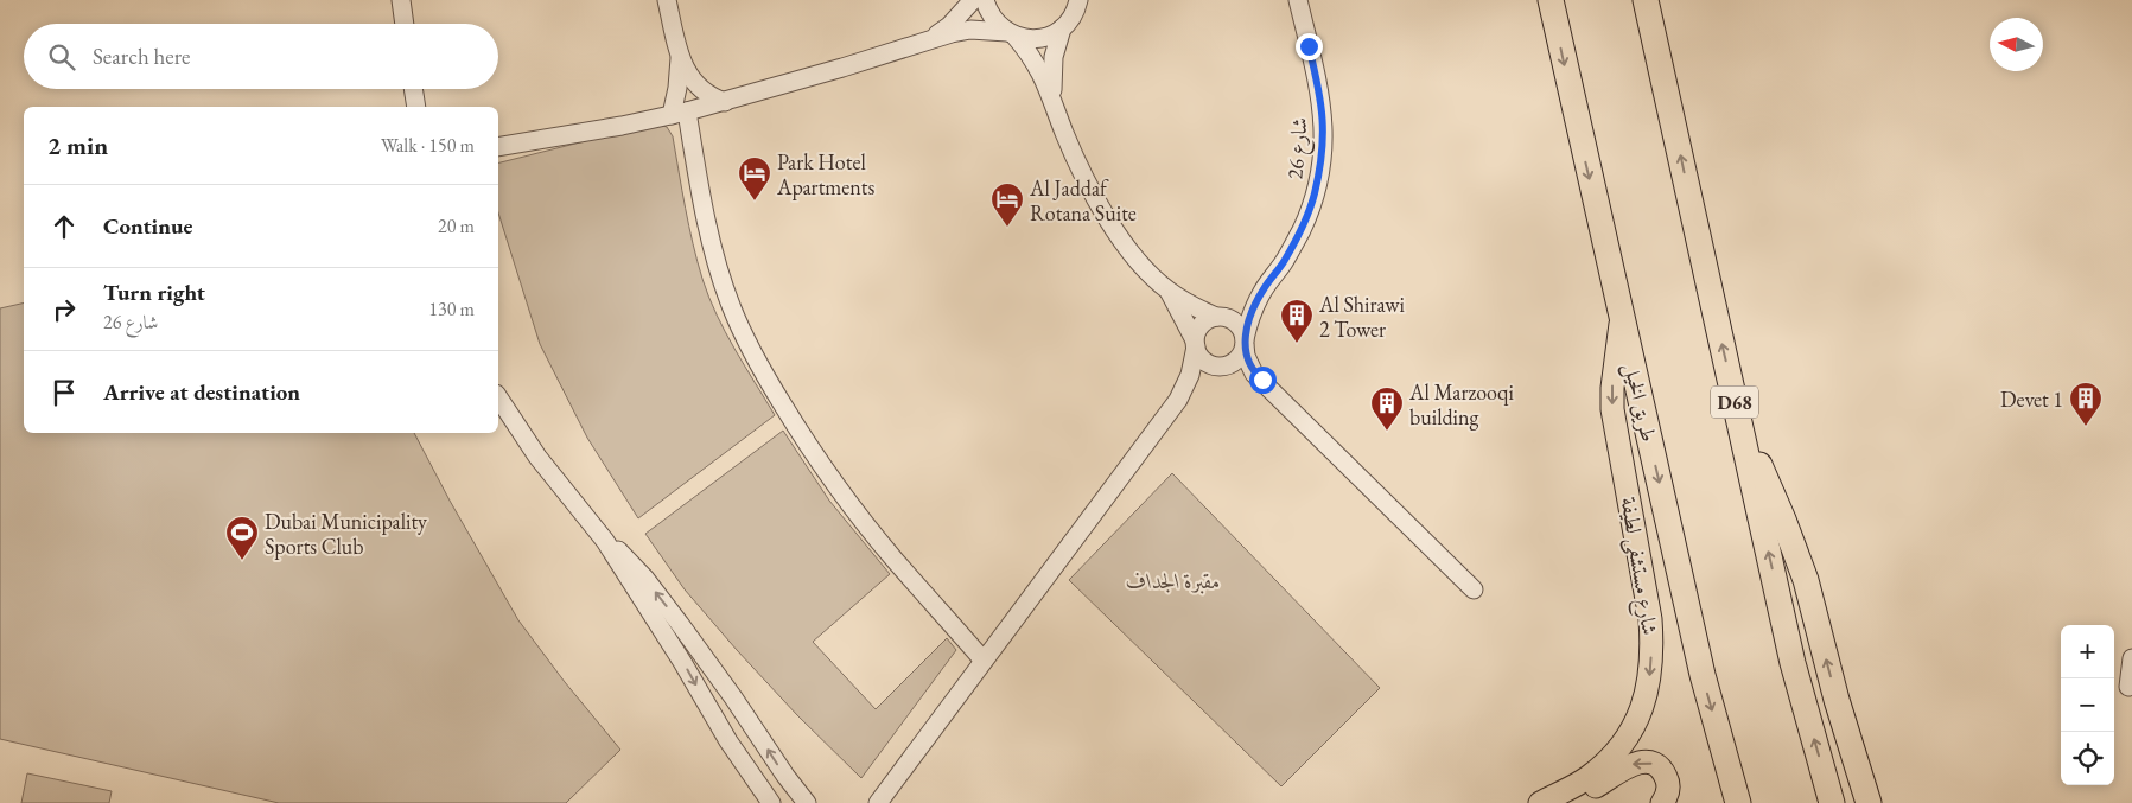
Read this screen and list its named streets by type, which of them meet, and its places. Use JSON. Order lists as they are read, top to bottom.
{
  "streets": {
    "highway": ["طريق الخيل", "D68"],
    "main road": ["شارع مستشفى لطيفة"],
    "street": ["شارع 26"]
  },
  "crossings": [
    ["طريق الخيل", "شارع مستشفى لطيفة"]
  ],
  "one_way": ["شارع مستشفى لطيفة"],
  "parks": ["مقبرة الجداف"],
  "places": {
    "hotel": ["Park Hotel Apartments", "Al Jaddaf Rotana Suite"],
    "building": ["Al Shirawi 2 Tower", "Devet 1", "Al Marzooqi building"],
    "sports": ["Dubai Municipality Sports Club"]
  },
  "north": "left",
  "page": {
    "search": "Search here",
    "heading": ["2 min", "Walk · 150 m"],
    "list": [
      ["Continue", "20 m"],
      ["Turn right", "شارع 26", "130 m"],
      "Arrive at destination"
    ],
    "map_buttons": ["+", "−"]
  }
}
